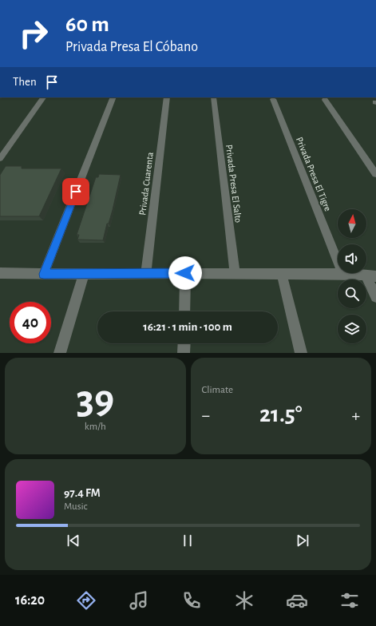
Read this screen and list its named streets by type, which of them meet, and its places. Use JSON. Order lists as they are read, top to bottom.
{
  "streets": {
    "street": ["Privada Presa El Tigre", "Privada Cuarenta", "Privada Presa El Salto"]
  },
  "north": "top",
  "page": {
    "turn": ["60 m", "Privada Presa El Cóbano"],
    "then": "Then",
    "limit": "40",
    "trip": "16:21 · 1 min · 100 m",
    "tile": [
      ["39", "km/h"],
      "Climate"
    ],
    "heat": ["−", "21.5°", "+"],
    "song": ["97.4 FM", "Music"],
    "tabs": "16:20"
  }
}
